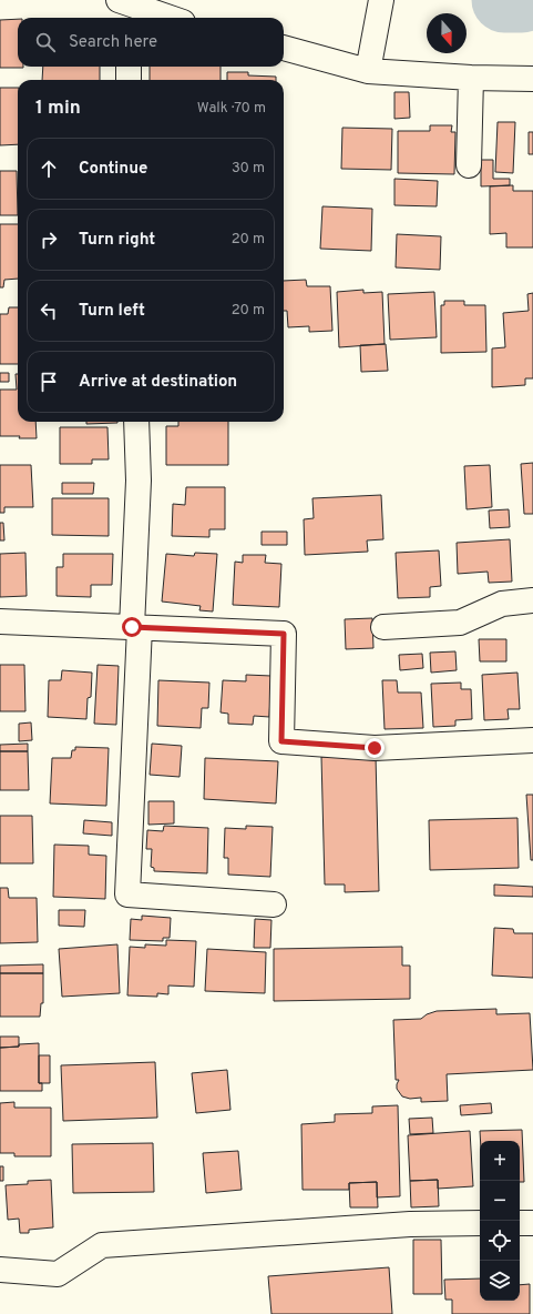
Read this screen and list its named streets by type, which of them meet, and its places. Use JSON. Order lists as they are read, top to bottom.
{
  "north": "bottom",
  "page": {
    "search": "Search here",
    "heading": ["1 min", "Walk · 70 m"],
    "list": [
      ["Continue", "30 m"],
      ["Turn right", "20 m"],
      ["Turn left", "20 m"],
      "Arrive at destination"
    ],
    "map_buttons": ["+", "−"]
  }
}
